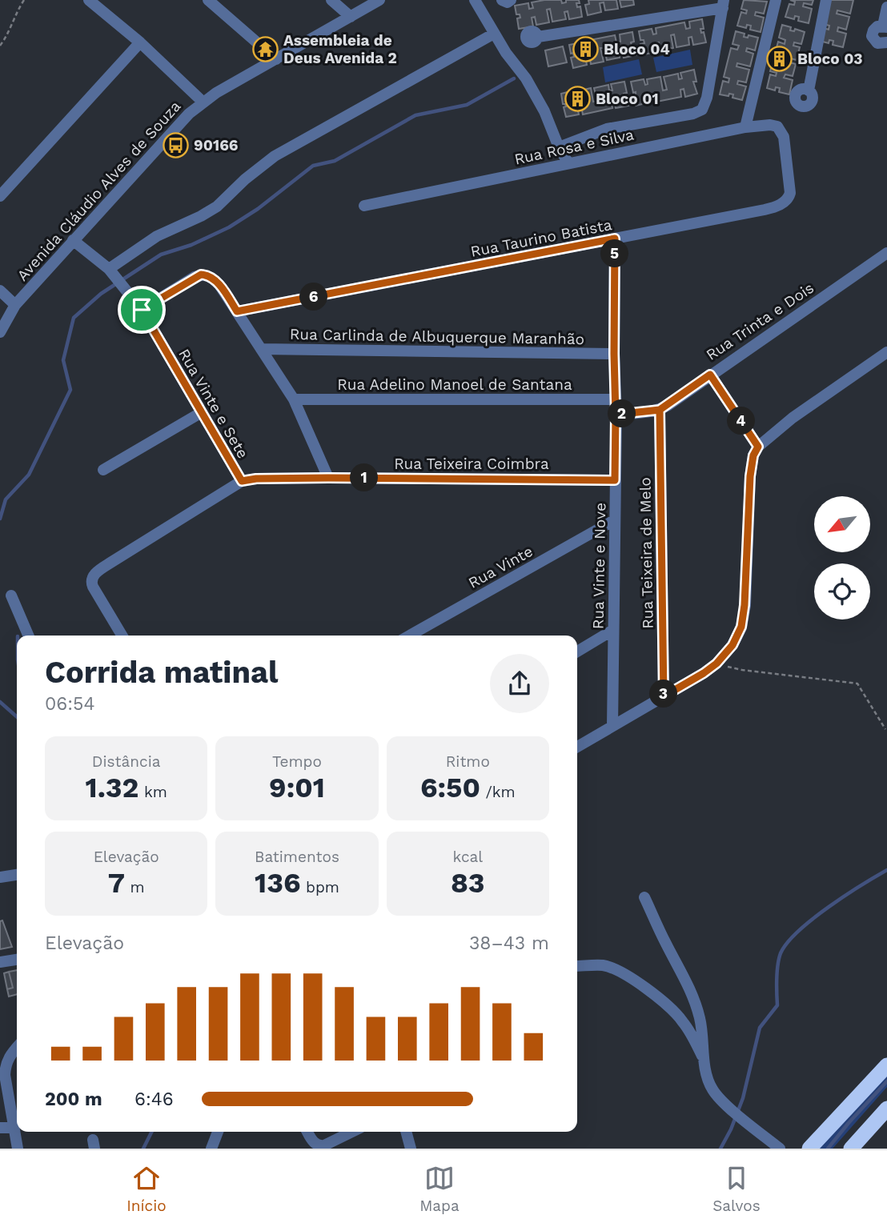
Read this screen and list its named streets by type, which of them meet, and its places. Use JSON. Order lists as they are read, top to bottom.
{
  "streets": {
    "street": [
      "Rua Rosa e Silva",
      "Avenida Cláudio Alves de Souza",
      "Rua Taurino Batista",
      "Rua Trinta e Dois",
      "Rua Carlinda de Albuquerque Maranhão",
      "Rua Adelino Manoel de Santana",
      "Rua Vinte e Sete",
      "Rua Teixeira Coimbra",
      "Rua Teixeira de Melo",
      "Rua Vinte e Nove",
      "Rua Vinte"
    ]
  },
  "crossings": [
    ["Rua Rosa e Silva", "Rua Taurino Batista"],
    ["Avenida Cláudio Alves de Souza", "Rua Vinte e Sete"],
    ["Rua Taurino Batista", "Rua Vinte e Nove"],
    ["Rua Trinta e Dois", "Rua Teixeira de Melo"],
    ["Rua Trinta e Dois", "Rua Vinte e Nove"],
    ["Rua Carlinda de Albuquerque Maranhão", "Rua Vinte e Nove"],
    ["Rua Adelino Manoel de Santana", "Rua Vinte e Nove"],
    ["Rua Vinte e Sete", "Rua Teixeira Coimbra"],
    ["Rua Teixeira Coimbra", "Rua Vinte e Nove"],
    ["Rua Vinte e Nove", "Rua Vinte"]
  ],
  "places": {
    "temple": ["Assembleia de Deus Avenida 2"],
    "building": ["Bloco 04", "Bloco 03", "Bloco 01"],
    "bus stop": ["90166"]
  },
  "north": "bottom left",
  "page": {
    "pins": [
      "5",
      "6",
      "2",
      "4",
      "1",
      "3"
    ],
    "heading": ["Corrida matinal", "06:54"],
    "stats": [
      ["Distância", "1.32 km"],
      ["Tempo", "9:01"],
      ["Ritmo", "6:50 /km"],
      ["Elevação", "7 m"],
      ["Batimentos", "136 bpm"],
      ["kcal", "83"]
    ],
    "chart": ["Elevação", "38–43 m"],
    "list": [
      {
        "name": "200 m",
        "note": "6:46"
      }
    ],
    "tabs": ["Início", "Mapa", "Salvos"]
  }
}
